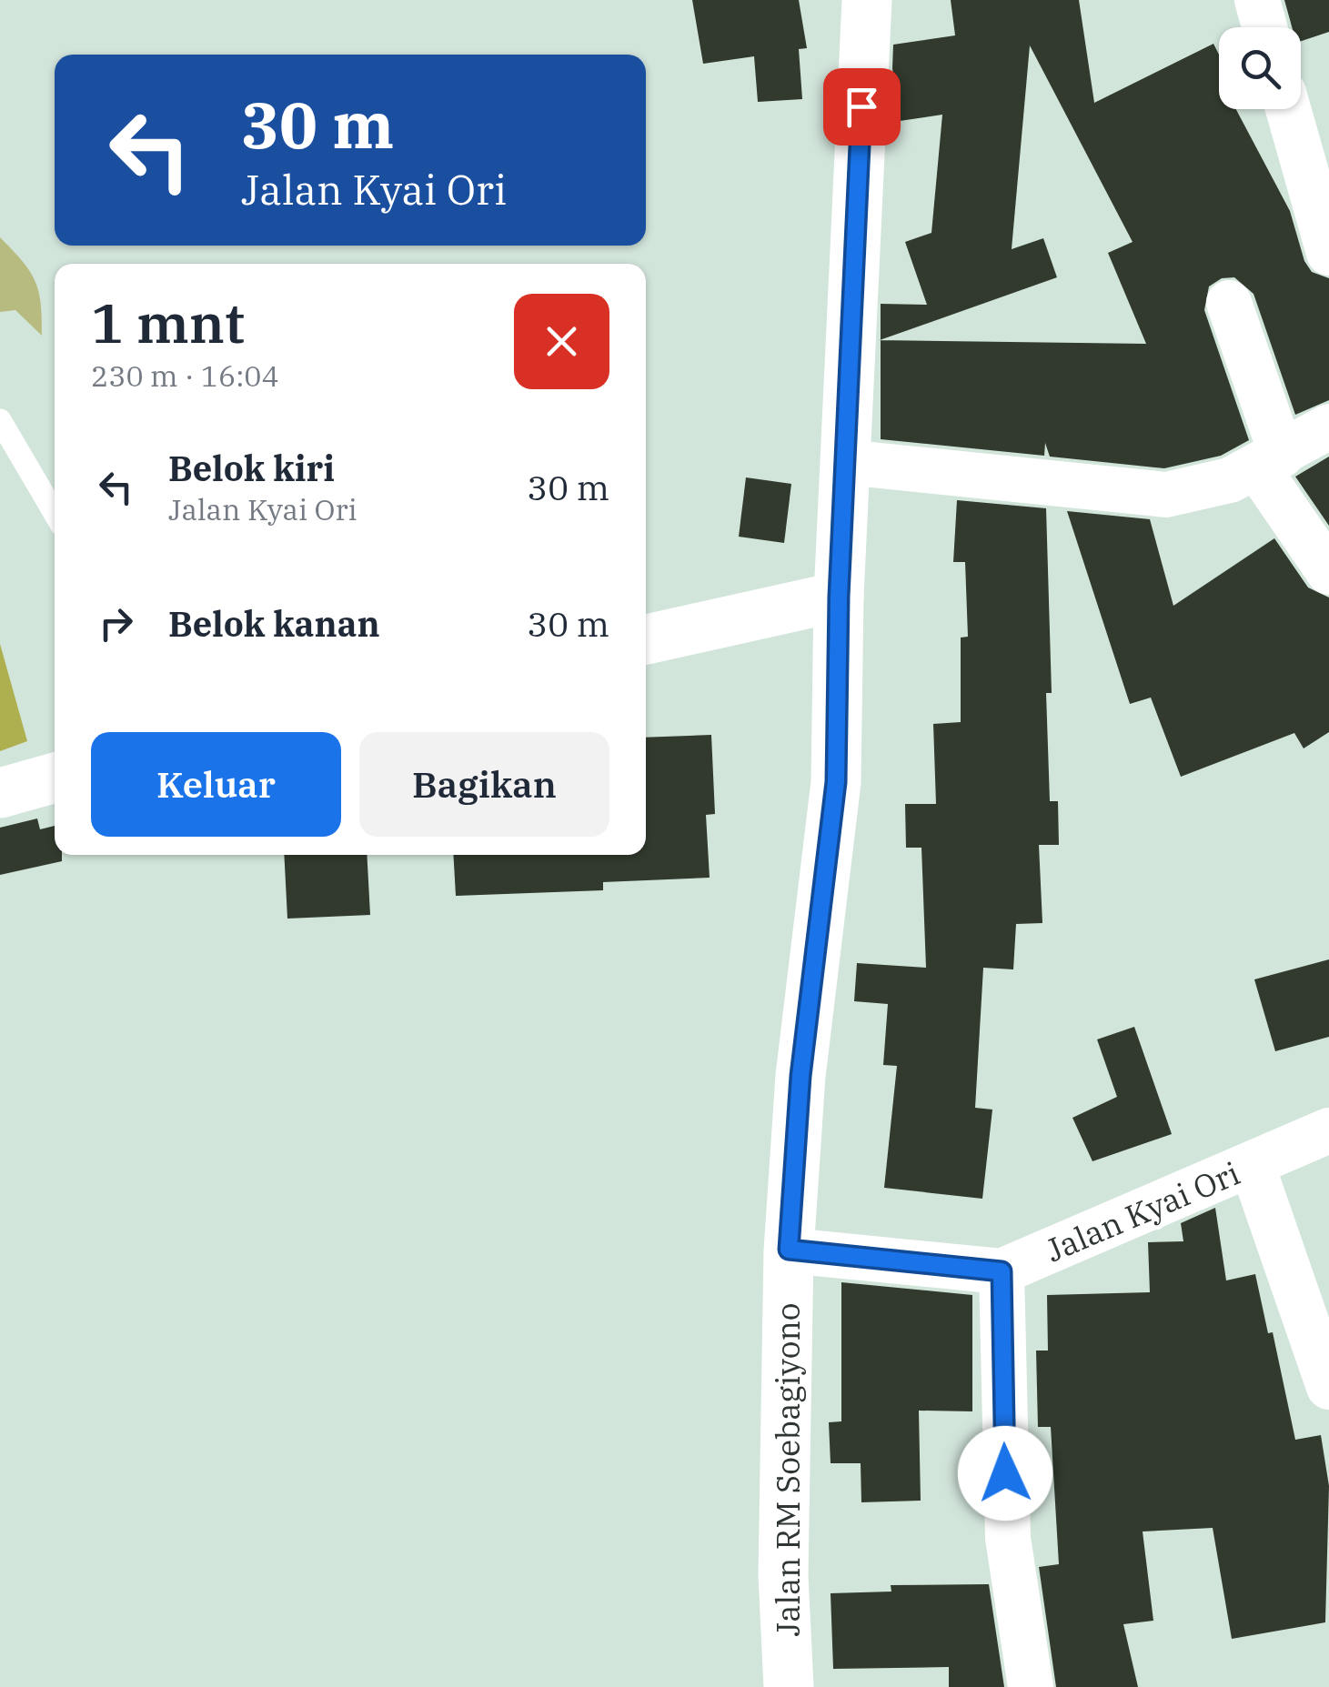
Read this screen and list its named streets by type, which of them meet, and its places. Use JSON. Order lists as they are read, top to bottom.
{
  "streets": {
    "main road": ["Jalan RM Soebagiyono"],
    "street": ["Jalan Kyai Ori"]
  },
  "crossings": [
    ["Jalan Kyai Ori", "Jalan RM Soebagiyono"]
  ],
  "page": {
    "turn": ["30 m", "Jalan Kyai Ori"],
    "heading": ["1 mnt", "230 m · 16:04"],
    "list": [
      {
        "name": "Belok kiri",
        "note": "Jalan Kyai Ori",
        "value": "30 m"
      },
      {
        "name": "Belok kanan",
        "value": "30 m"
      }
    ],
    "buttons": ["Keluar", "Bagikan"]
  }
}
